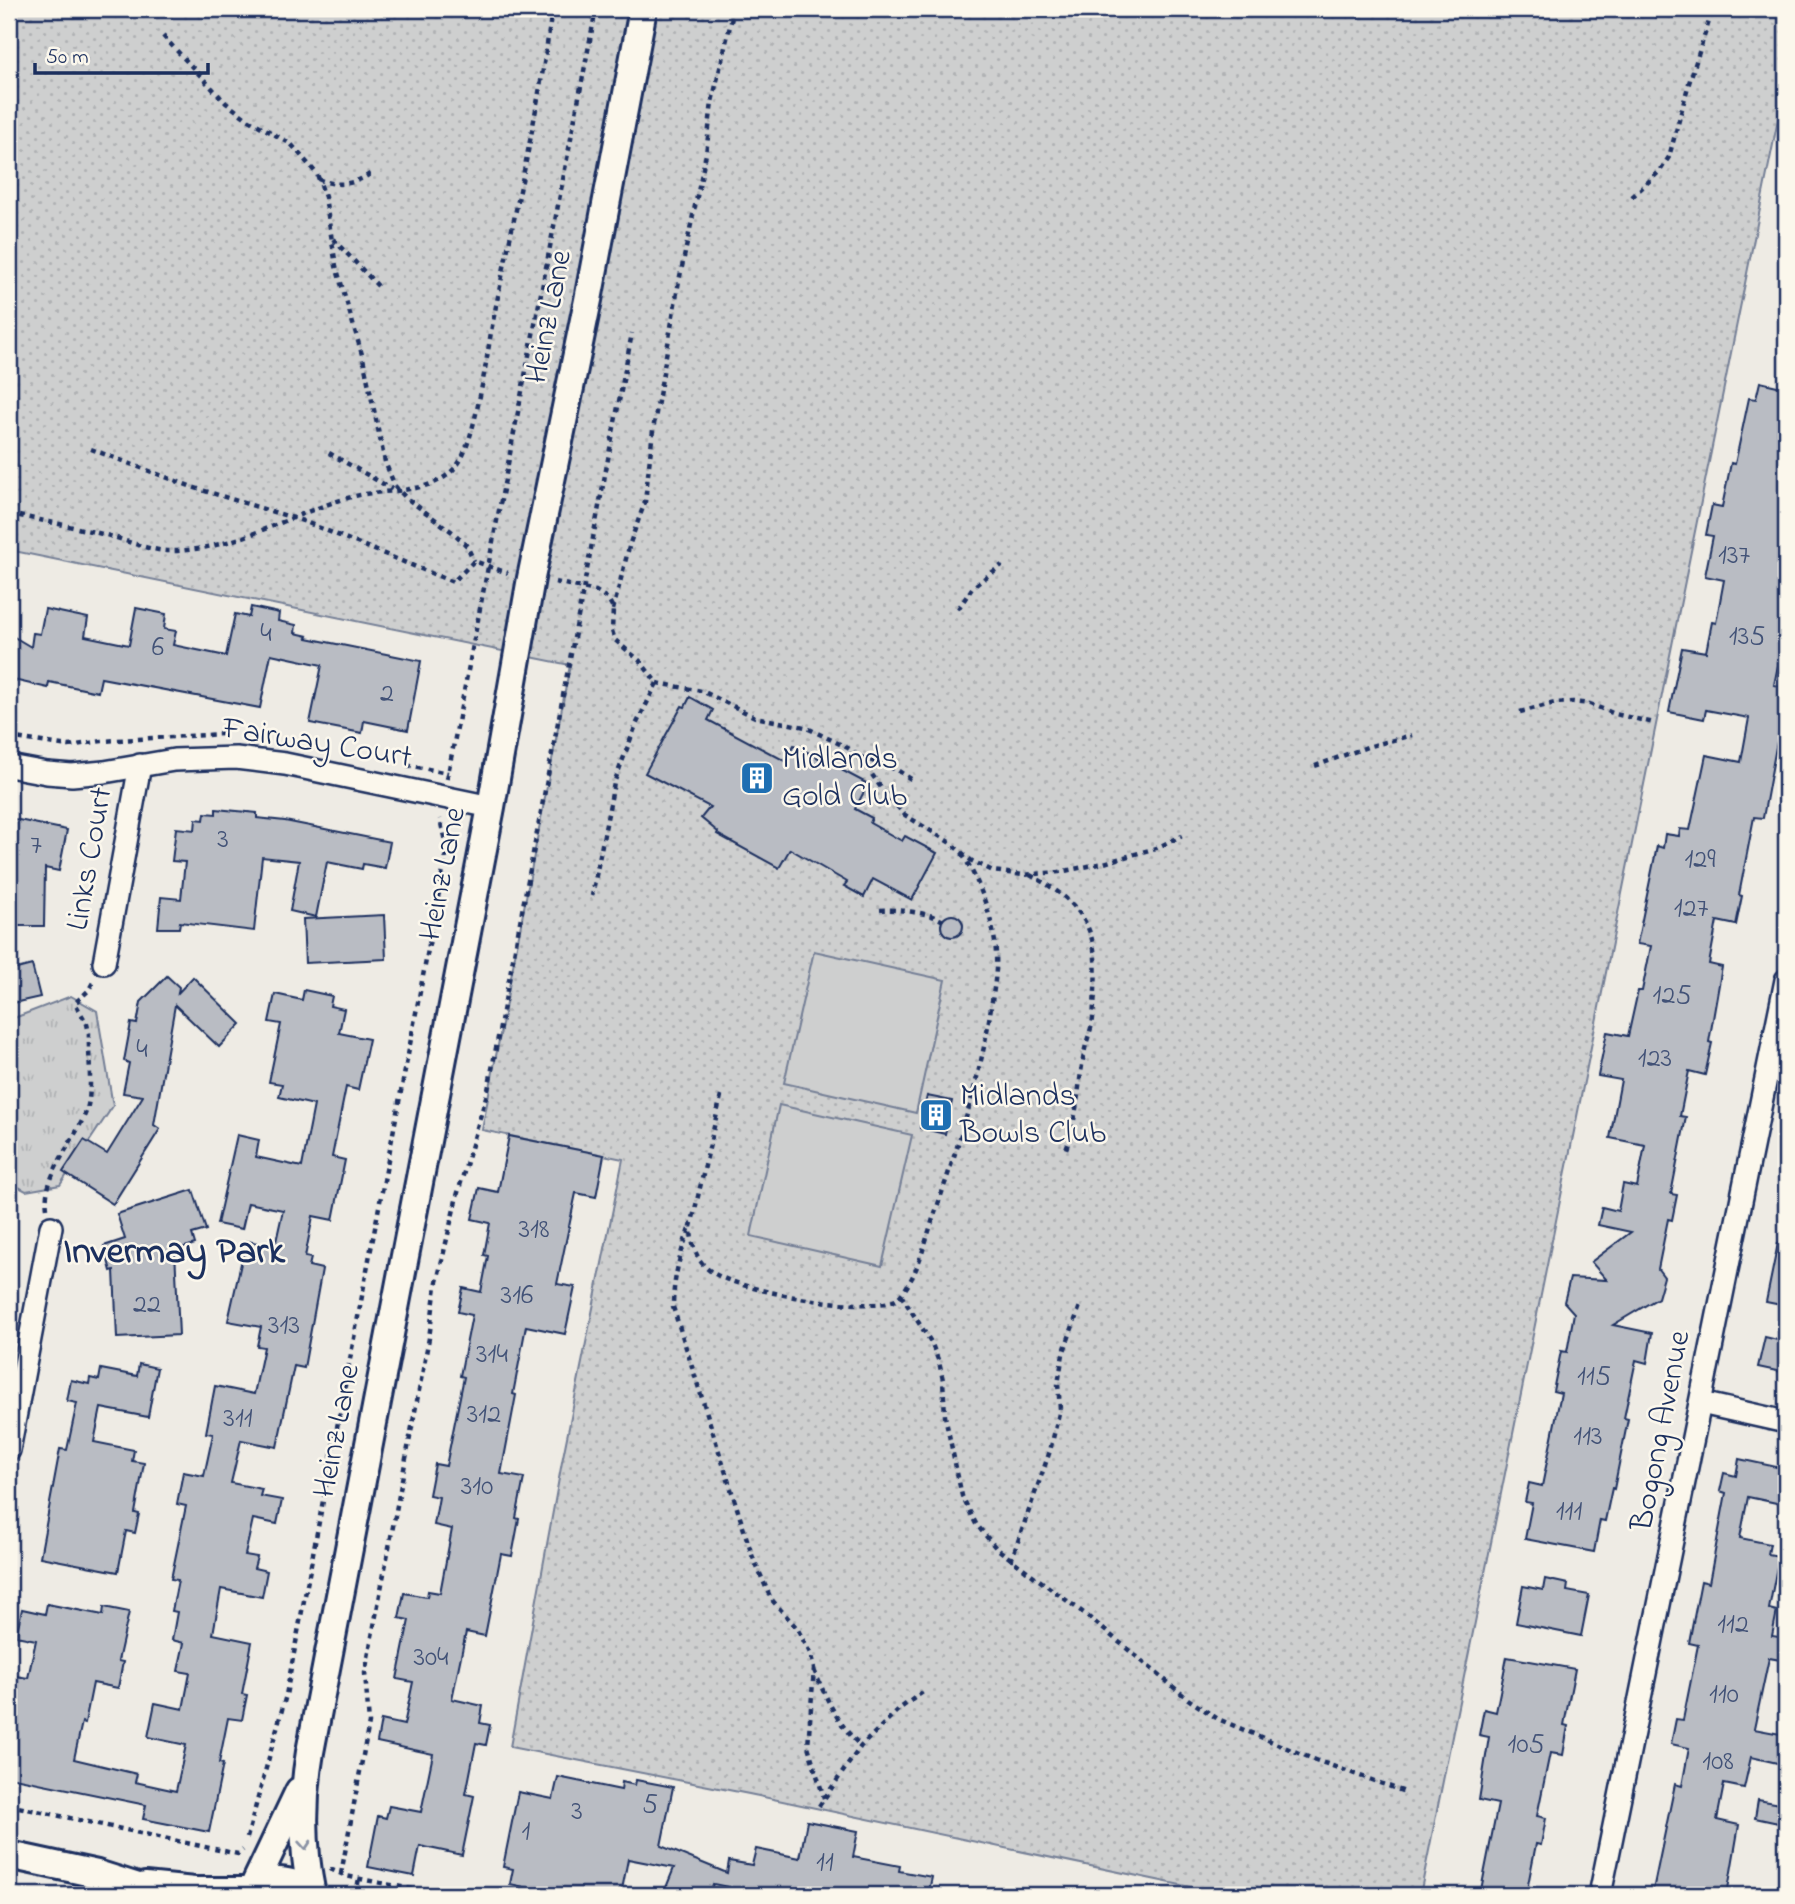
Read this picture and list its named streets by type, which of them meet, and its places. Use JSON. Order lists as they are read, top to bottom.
{
  "streets": {
    "street": [
      "Heinz Lane",
      "Fairway Court",
      "Links Court",
      "Bogong Avenue"
    ]
  },
  "crossings": [
    ["Heinz Lane", "Fairway Court"],
    ["Fairway Court", "Links Court"]
  ],
  "districts": ["Invermay Park"],
  "places": {
    "building": ["Midlands Gold Club", "Midlands Bowls Club"]
  },
  "house_numbers": [
    "137",
    "4",
    "135",
    "6",
    "2",
    "3",
    "7",
    "129",
    "127",
    "125",
    "4",
    "123",
    "318",
    "316",
    "22",
    "313",
    "314",
    "115",
    "312",
    "311",
    "113",
    "310",
    "111",
    "112",
    "304",
    "110",
    "105",
    "108",
    "5",
    "3",
    "1",
    "11"
  ],
  "scale_bar": "50 m"
}
